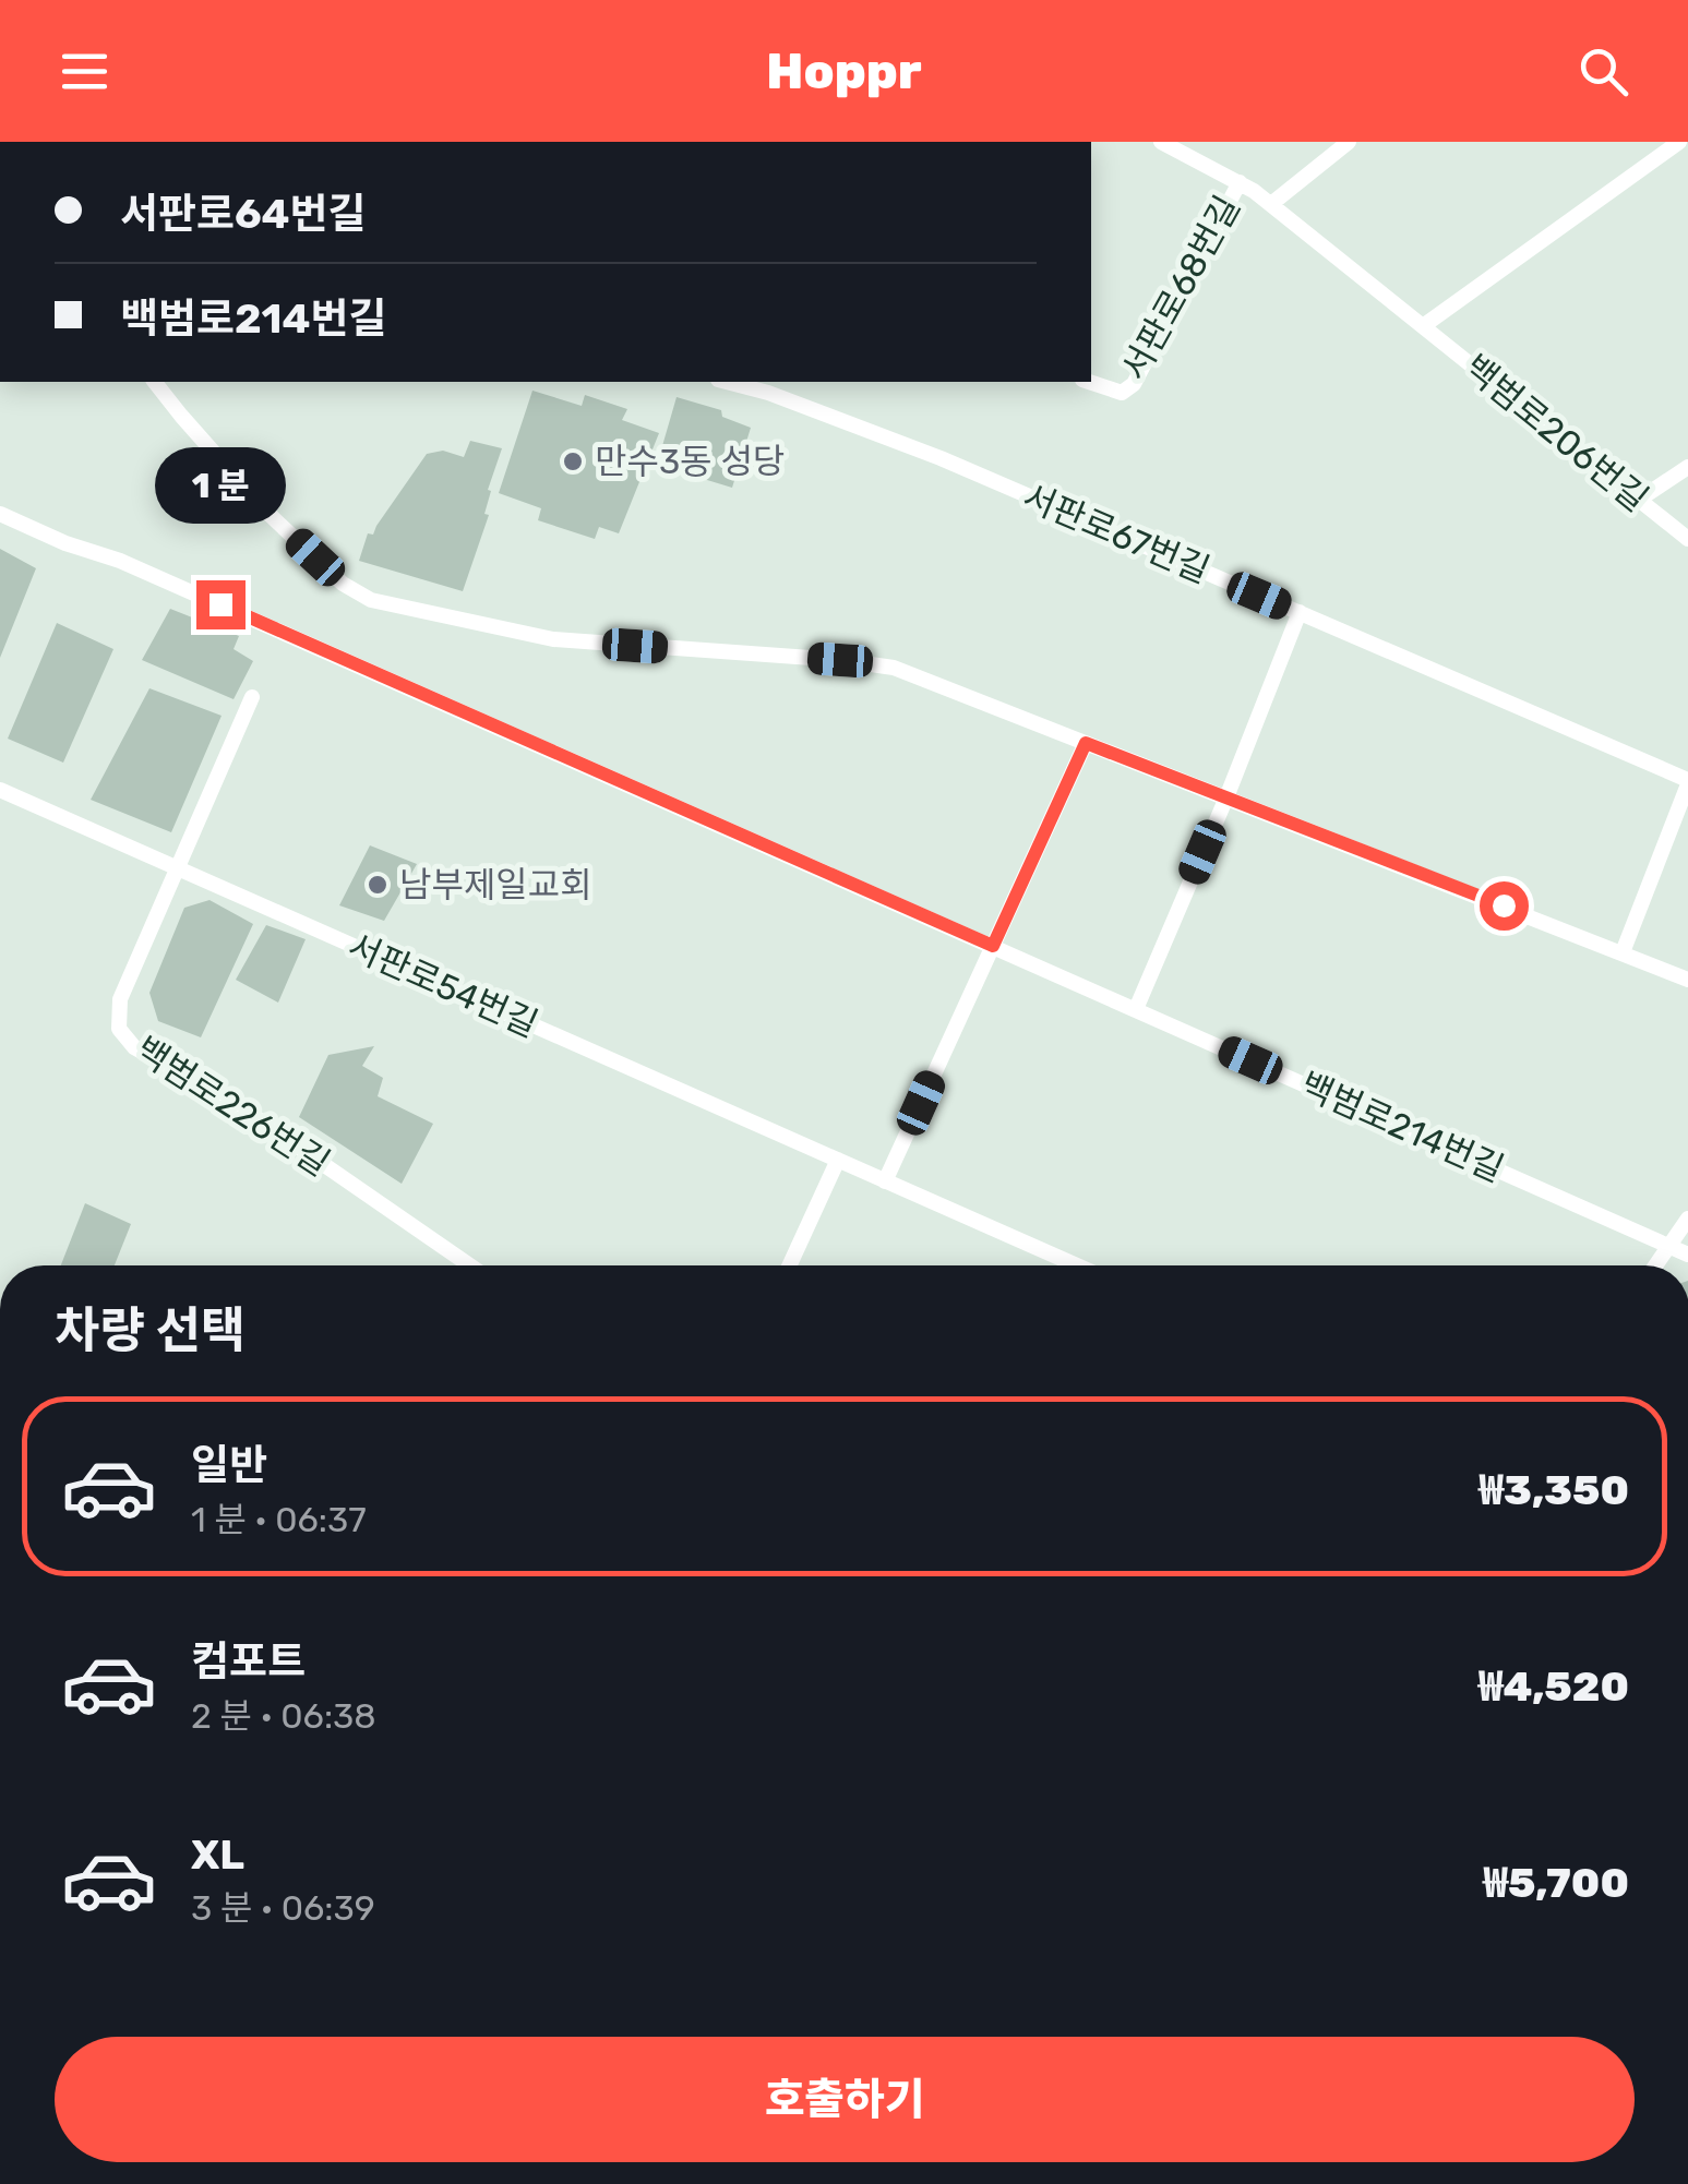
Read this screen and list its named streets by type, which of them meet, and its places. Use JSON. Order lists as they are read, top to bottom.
{
  "streets": {
    "lane": [
      "서판로68번길",
      "백범로206번길",
      "서판로67번길",
      "서판로54번길",
      "백범로226번길",
      "백범로214번길"
    ]
  },
  "crossings": [
    ["서판로68번길", "백범로206번길"],
    ["서판로54번길", "백범로226번길"]
  ],
  "places": ["만수3동 성당", "남부제일교회"],
  "page": {
    "header": "Hoppr",
    "banner": ["서판로64번길", "백범로214번길"],
    "bubble": "1 분",
    "heading": "차량 선택",
    "list": [
      {
        "name": "일반",
        "note": "1 분 · 06:37",
        "value": "₩3,350"
      },
      {
        "name": "컴포트",
        "note": "2 분 · 06:38",
        "value": "₩4,520"
      },
      {
        "name": "XL",
        "note": "3 분 · 06:39",
        "value": "₩5,700"
      }
    ],
    "buttons": "호출하기"
  }
}
